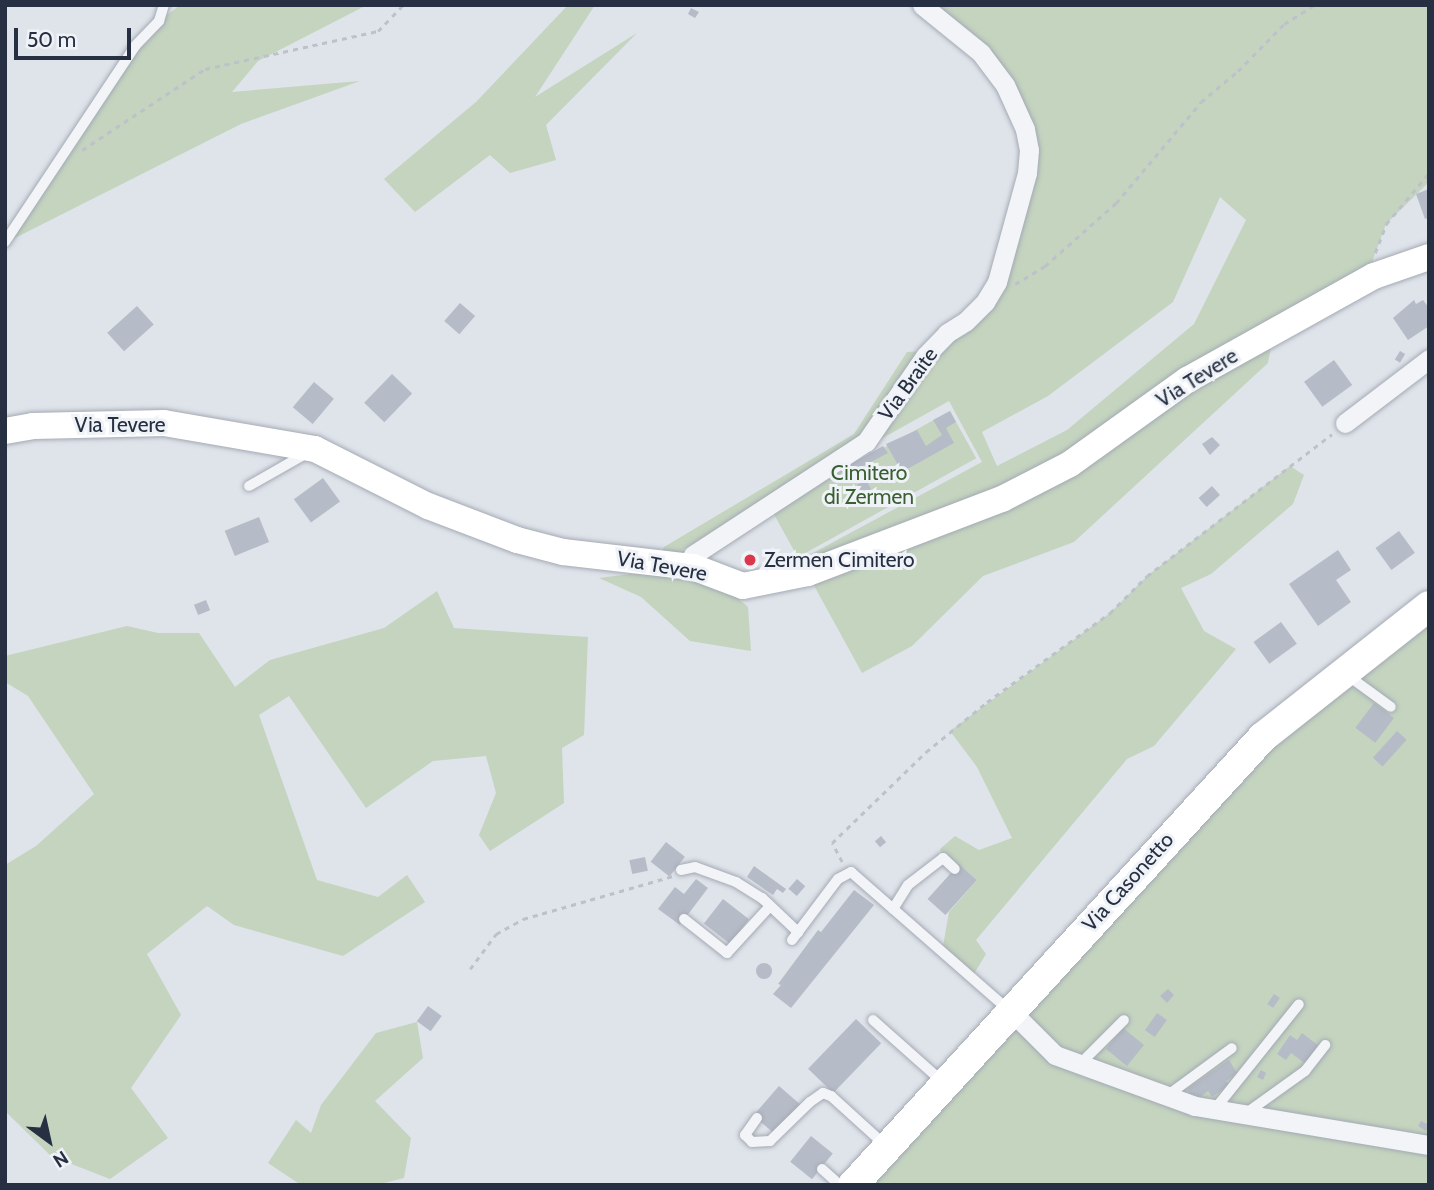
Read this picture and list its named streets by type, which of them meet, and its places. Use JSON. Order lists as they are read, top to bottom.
{
  "streets": {
    "main road": ["Via Tevere", "Via Casonetto"],
    "street": ["Via Braite"]
  },
  "crossings": [
    ["Via Tevere", "Via Braite"]
  ],
  "parks": ["Cimitero di Zermen"],
  "places": ["Zermen Cimitero"],
  "scale_bar": "50 m",
  "north": "bottom right"
}
